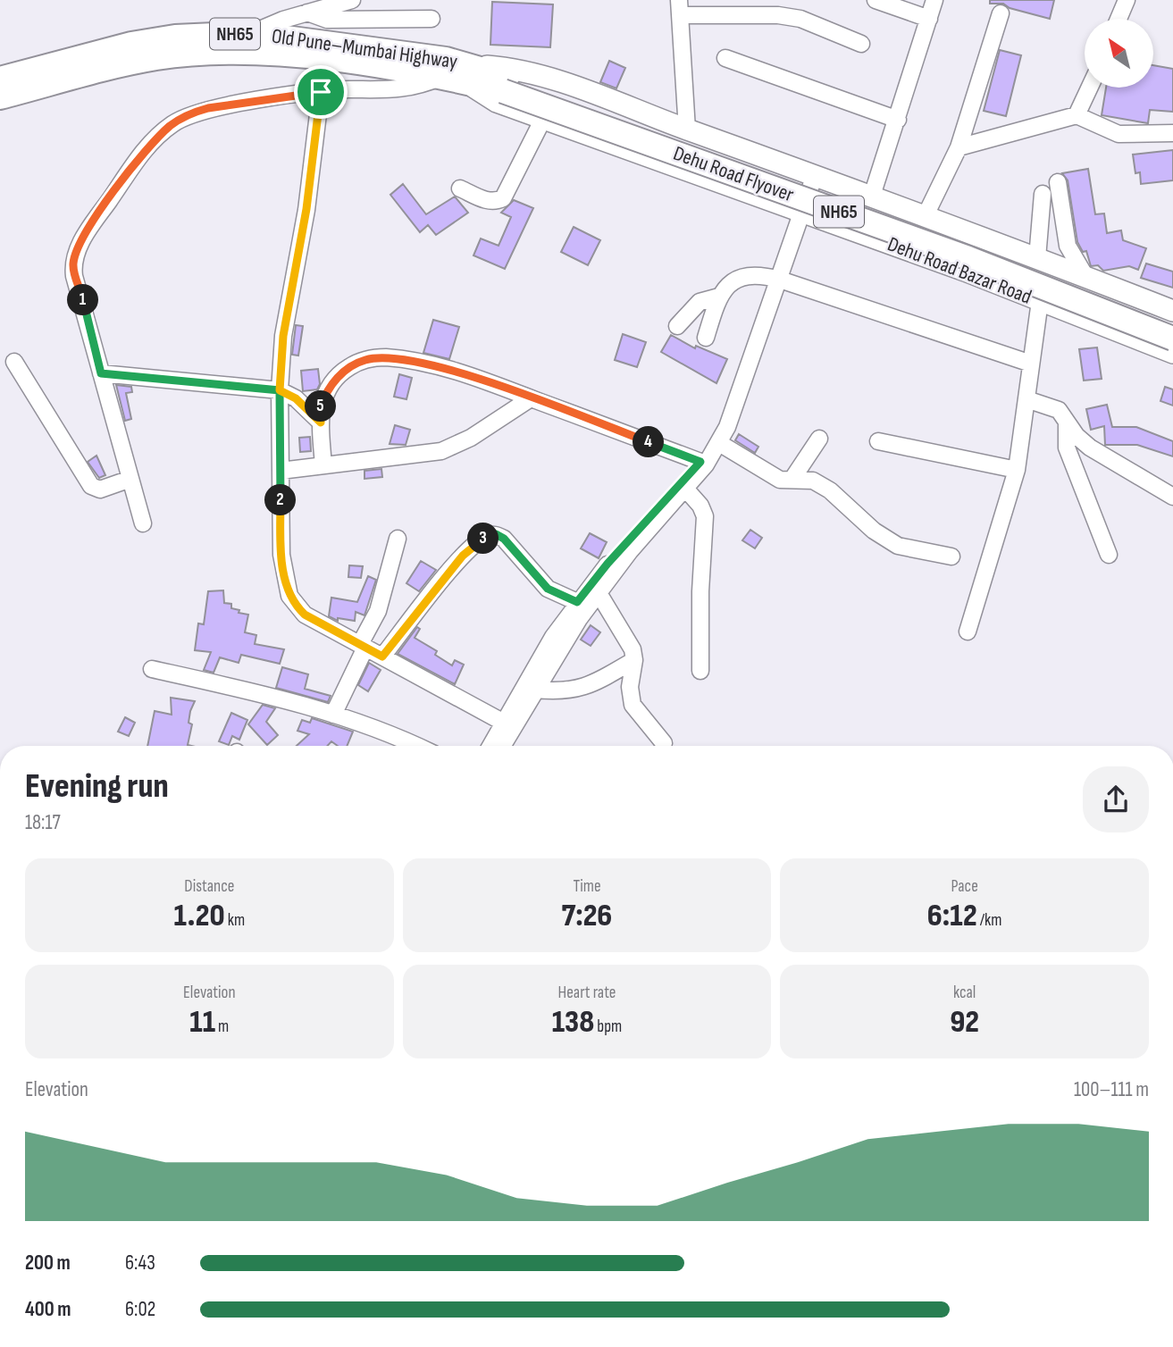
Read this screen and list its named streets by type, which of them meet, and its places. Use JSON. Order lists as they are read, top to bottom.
{
  "streets": {
    "highway": ["NH65", "Old Pune–Mumbai Highway", "Dehu Road Flyover"],
    "main road": ["Dehu Road Bazar Road"]
  },
  "crossings": [
    ["Old Pune–Mumbai Highway", "Dehu Road Flyover"],
    ["Old Pune–Mumbai Highway", "Dehu Road Bazar Road"],
    ["Dehu Road Flyover", "Dehu Road Bazar Road"]
  ],
  "north": "top left",
  "page": {
    "pins": [
      "1",
      "5",
      "4",
      "2",
      "3"
    ],
    "heading": ["Evening run", "18:17"],
    "stats": [
      ["Distance", "1.20 km"],
      ["Time", "7:26"],
      ["Pace", "6:12 /km"],
      ["Elevation", "11 m"],
      ["Heart rate", "138 bpm"],
      ["kcal", "92"]
    ],
    "chart": ["Elevation", "100–111 m"],
    "list": [
      {
        "name": "200 m",
        "note": "6:43"
      },
      {
        "name": "400 m",
        "note": "6:02"
      }
    ]
  }
}
